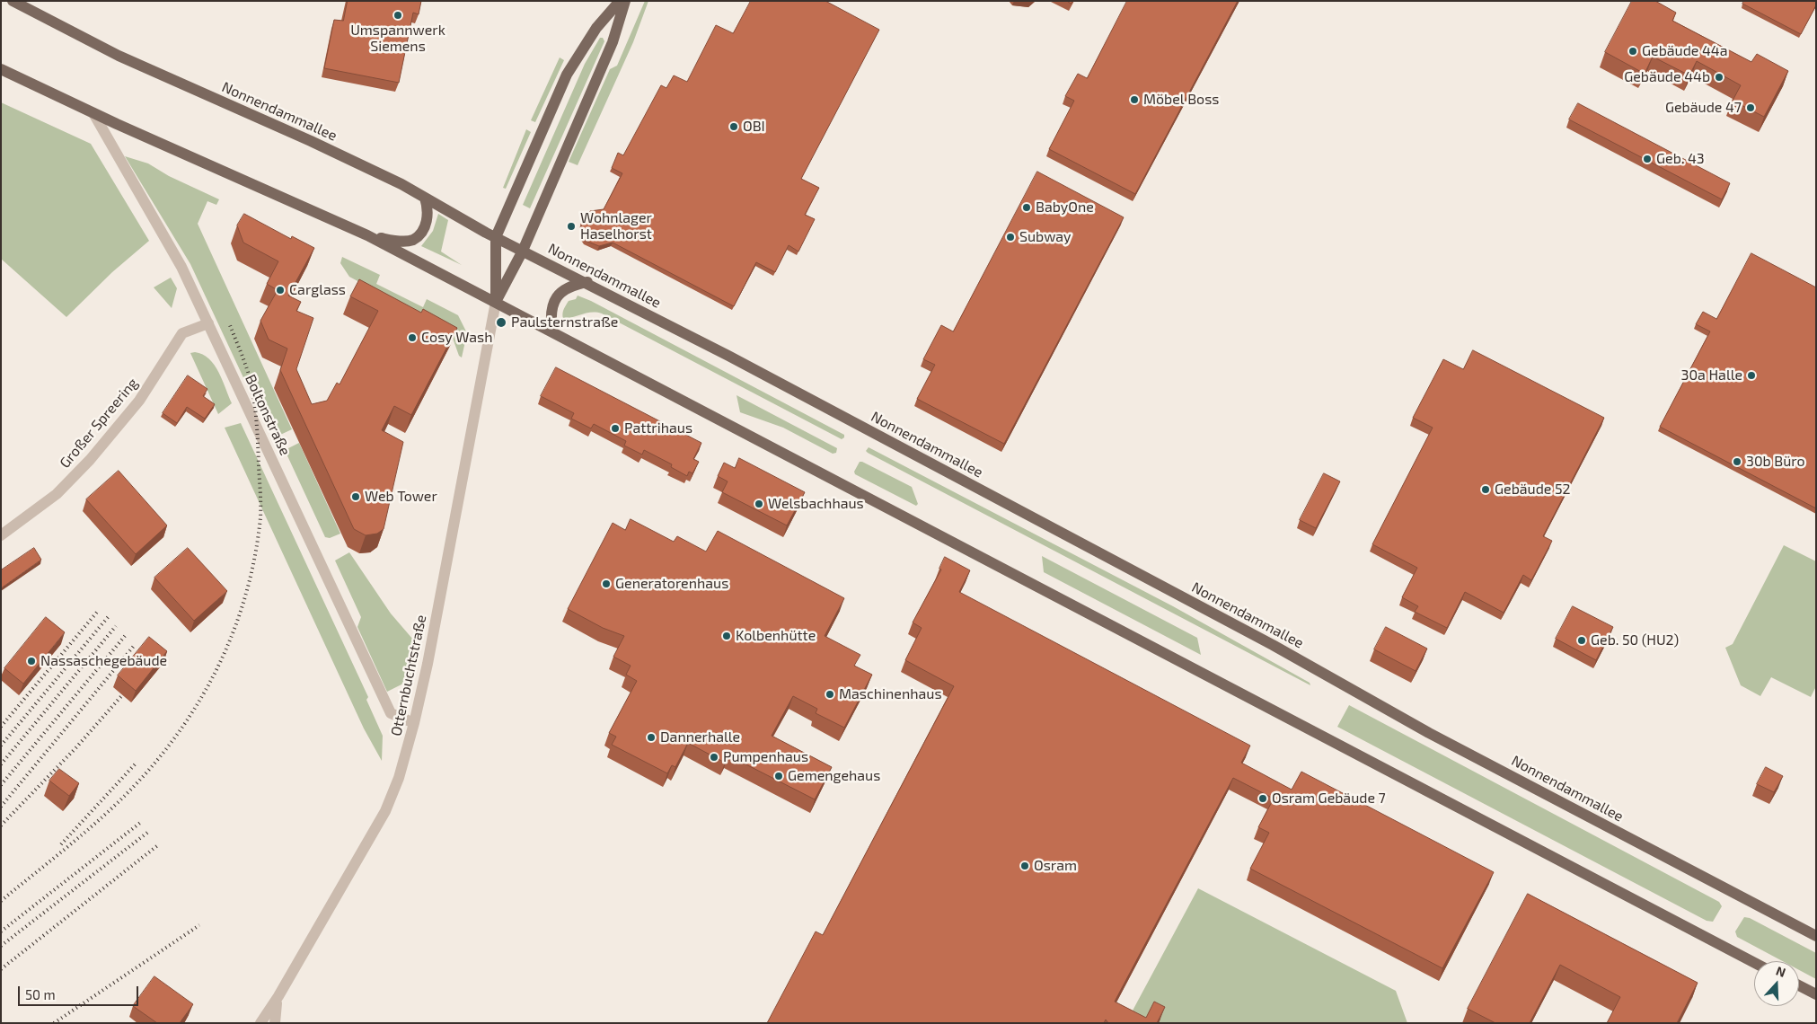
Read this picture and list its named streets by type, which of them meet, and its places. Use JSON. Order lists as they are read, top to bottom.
{
  "streets": {
    "main road": ["Nonnendammallee"],
    "street": ["Boltonstraße", "Großer Spreering", "Otternbuchtstraße"]
  },
  "crossings": [
    ["Boltonstraße", "Großer Spreering"],
    ["Boltonstraße", "Otternbuchtstraße"]
  ],
  "places": [
    "Umspannwerk Siemens",
    "Gebäude 44a",
    "Gebäude 44b",
    "Möbel Boss",
    "Gebäude 47",
    "OBI",
    "Geb. 43",
    "BabyOne",
    "Wohnlager Haselhorst",
    "Subway",
    "Carglass",
    "Paulsternstraße",
    "Cosy Wash",
    "30a Halle",
    "Pattrihaus",
    "30b Büro",
    "Gebäude 52",
    "Web Tower",
    "Welsbachhaus",
    "Generatorenhaus",
    "Kolbenhütte",
    "Geb. 50 (HU2)",
    "Nassaschegebäude",
    "Maschinenhaus",
    "Dannerhalle",
    "Pumpenhaus",
    "Gemengehaus",
    "Osram Gebäude 7",
    "Osram"
  ],
  "scale_bar": "50 m",
  "north": "top"
}
